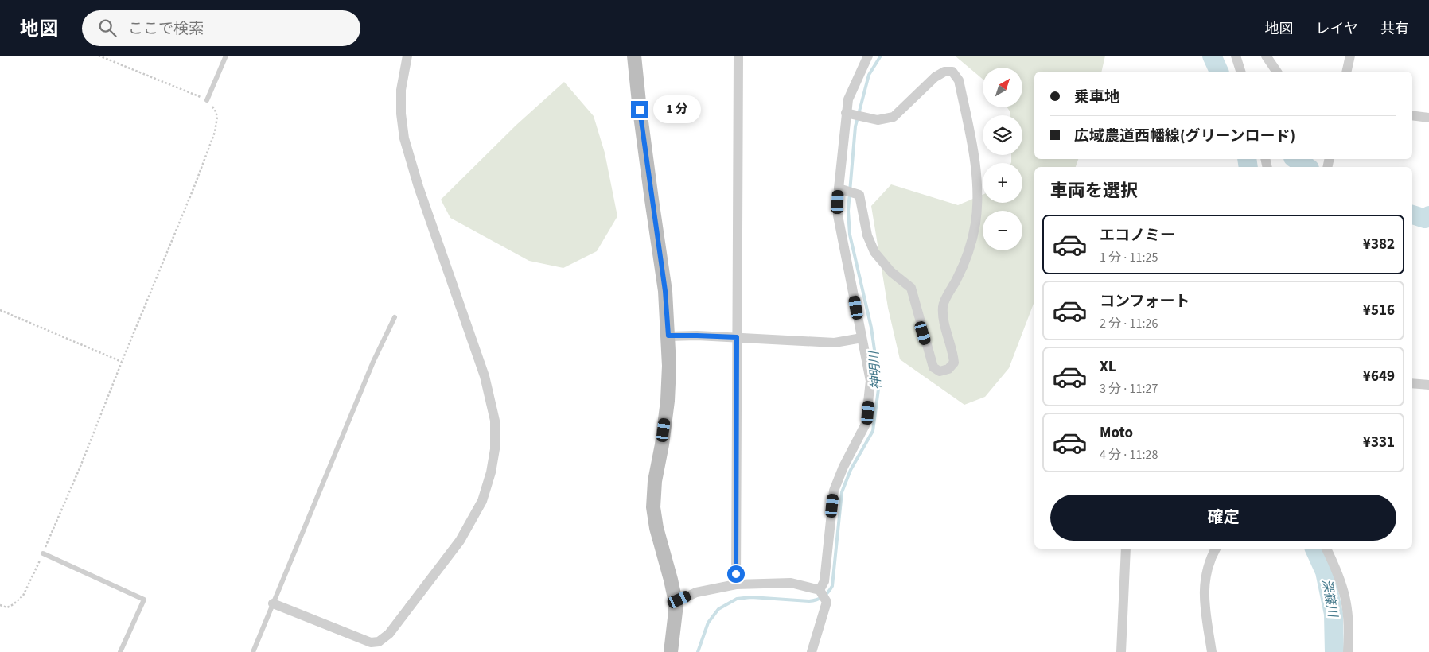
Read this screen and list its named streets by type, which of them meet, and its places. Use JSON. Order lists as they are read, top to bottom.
{
  "water": ["神明川", "深篠川"],
  "north": "top right",
  "page": {
    "header": "地図",
    "search": "ここで検索",
    "nav": ["地図", "レイヤ", "共有"],
    "map_buttons": ["+", "−"],
    "banner": ["乗車地", "広域農道西幡線(グリーンロード)"],
    "bubble": "1 分",
    "heading": "車両を選択",
    "list": [
      {
        "name": "エコノミー",
        "note": "1 分 · 11:25",
        "value": "¥382"
      },
      {
        "name": "コンフォート",
        "note": "2 分 · 11:26",
        "value": "¥516"
      },
      {
        "name": "XL",
        "note": "3 分 · 11:27",
        "value": "¥649"
      },
      {
        "name": "Moto",
        "note": "4 分 · 11:28",
        "value": "¥331"
      }
    ],
    "buttons": "確定"
  }
}
